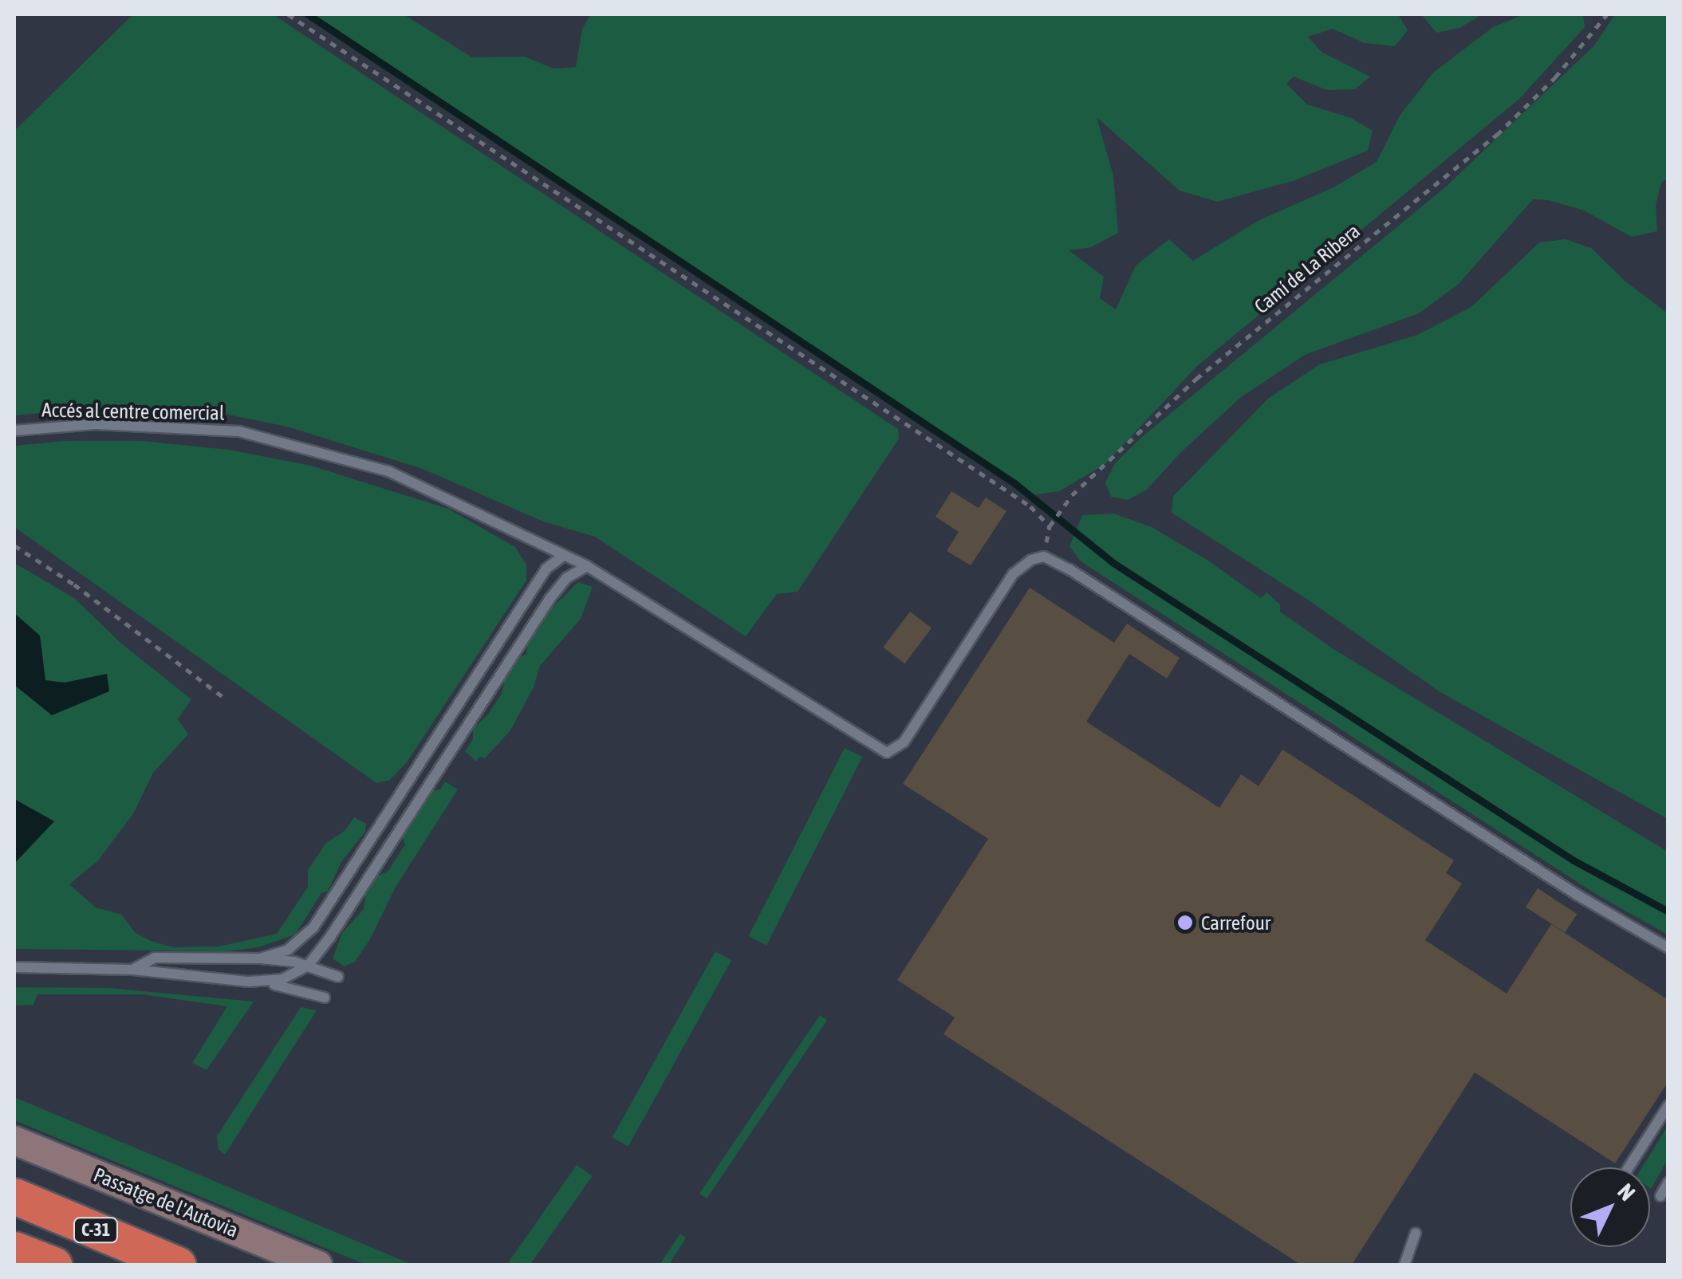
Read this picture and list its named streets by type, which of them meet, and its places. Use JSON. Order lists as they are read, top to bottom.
{
  "streets": {
    "highway": ["C-31"],
    "street": ["Passatge de l'Autovia"],
    "lane": ["Accés al centre comercial"],
    "path": ["Camí de La Ribera"]
  },
  "crossings": [
    ["Camí de La Ribera", "Accés al centre comercial"]
  ],
  "places": ["Carrefour"],
  "north": "top right"
}
